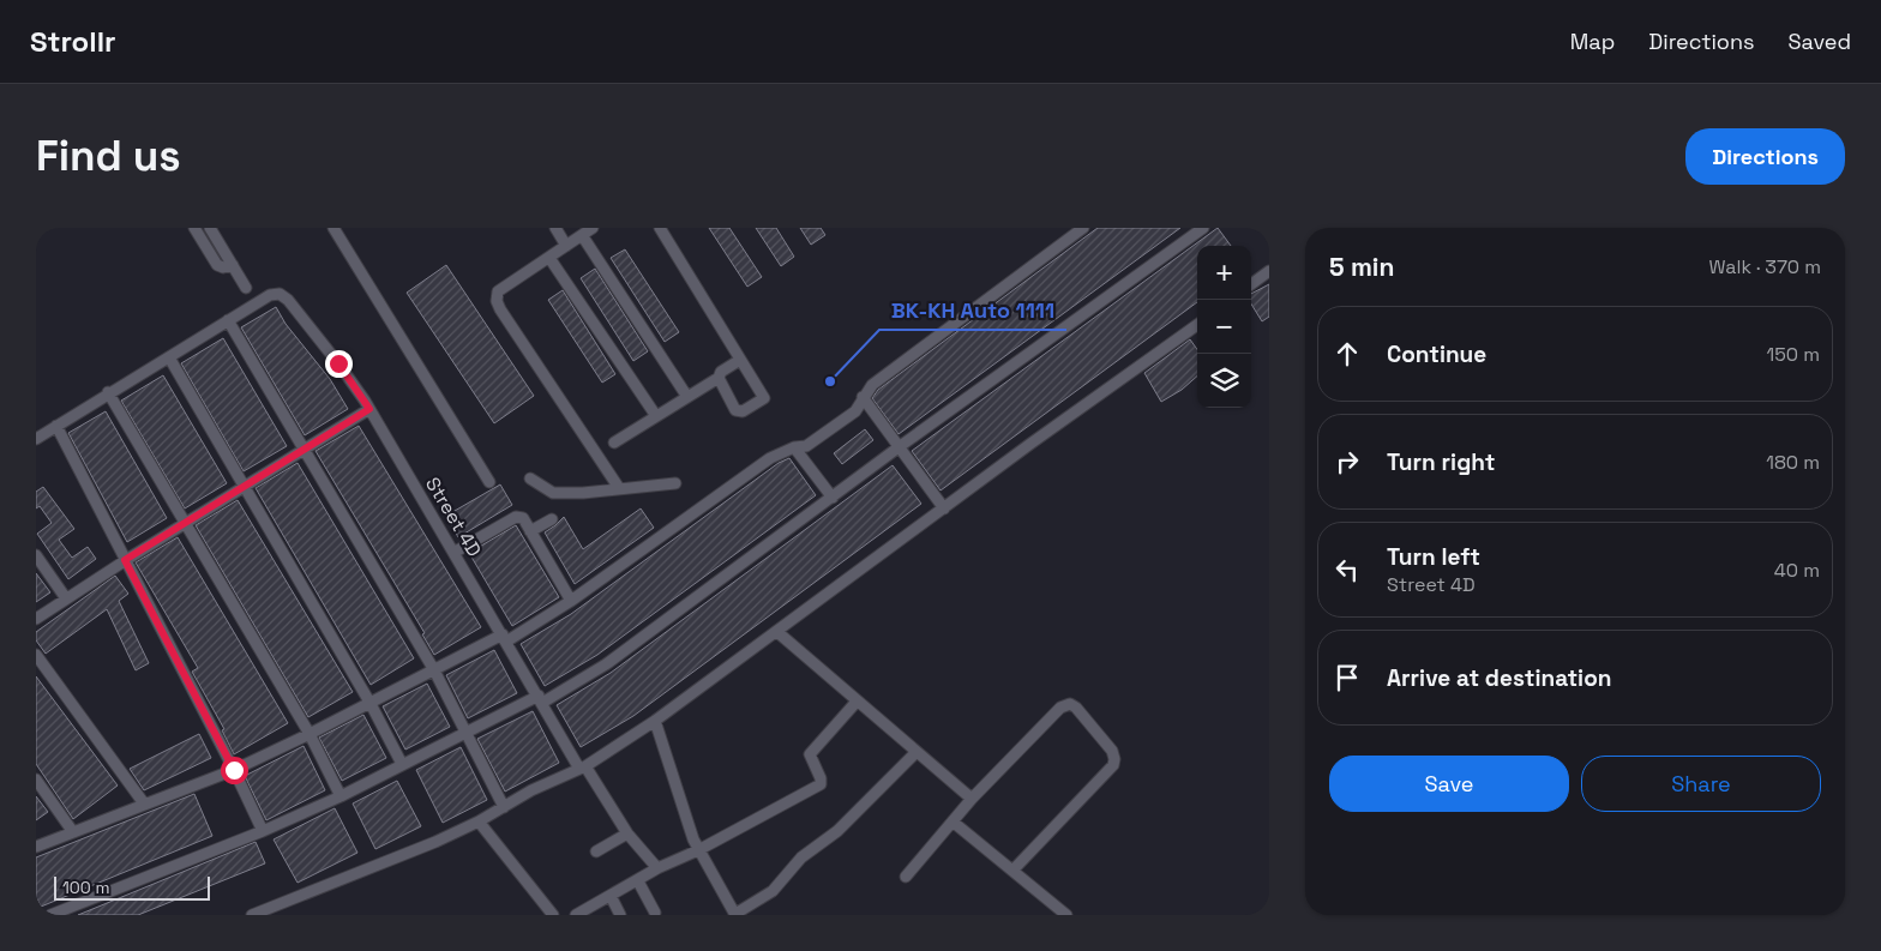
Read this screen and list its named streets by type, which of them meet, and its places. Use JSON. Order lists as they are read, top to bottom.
{
  "streets": {
    "street": ["Street 4D"]
  },
  "places": ["BK-KH Auto 1111"],
  "scale_bar": "100 m",
  "page": {
    "header": "Strollr",
    "nav": ["Map", "Directions", "Saved"],
    "buttons": [
      "Directions",
      ["Save", "Share"]
    ],
    "title": "Find us",
    "heading": ["5 min", "Walk · 370 m"],
    "map_buttons": ["+", "−"],
    "list": [
      ["Continue", "150 m"],
      ["Turn right", "180 m"],
      ["Turn left", "Street 4D", "40 m"],
      "Arrive at destination"
    ],
    "scale": "100 m"
  }
}
